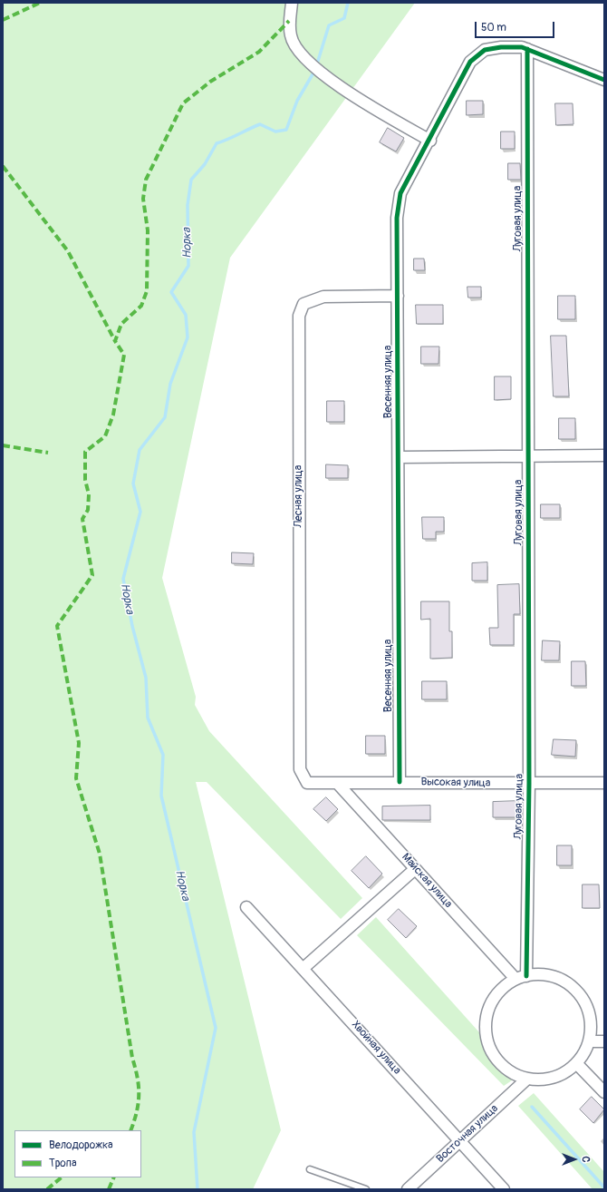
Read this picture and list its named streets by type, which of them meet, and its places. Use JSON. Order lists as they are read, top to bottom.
{
  "streets": {
    "street": [
      "Луговая улица",
      "Весенняя улица",
      "Лесная улица",
      "Высокая улица",
      "Майская улица",
      "Хвойная улица",
      "Восточная улица"
    ]
  },
  "crossings": [
    ["Луговая улица", "Весенняя улица"],
    ["Луговая улица", "Высокая улица"],
    ["Луговая улица", "Майская улица"],
    ["Луговая улица", "Восточная улица"],
    ["Весенняя улица", "Лесная улица"],
    ["Весенняя улица", "Высокая улица"],
    ["Лесная улица", "Высокая улица"],
    ["Высокая улица", "Майская улица"],
    ["Майская улица", "Восточная улица"],
    ["Хвойная улица", "Восточная улица"]
  ],
  "water": ["Норка"],
  "legend": ["Велодорожка", "Тропа"],
  "scale_bar": "50 m",
  "north": "right"
}
